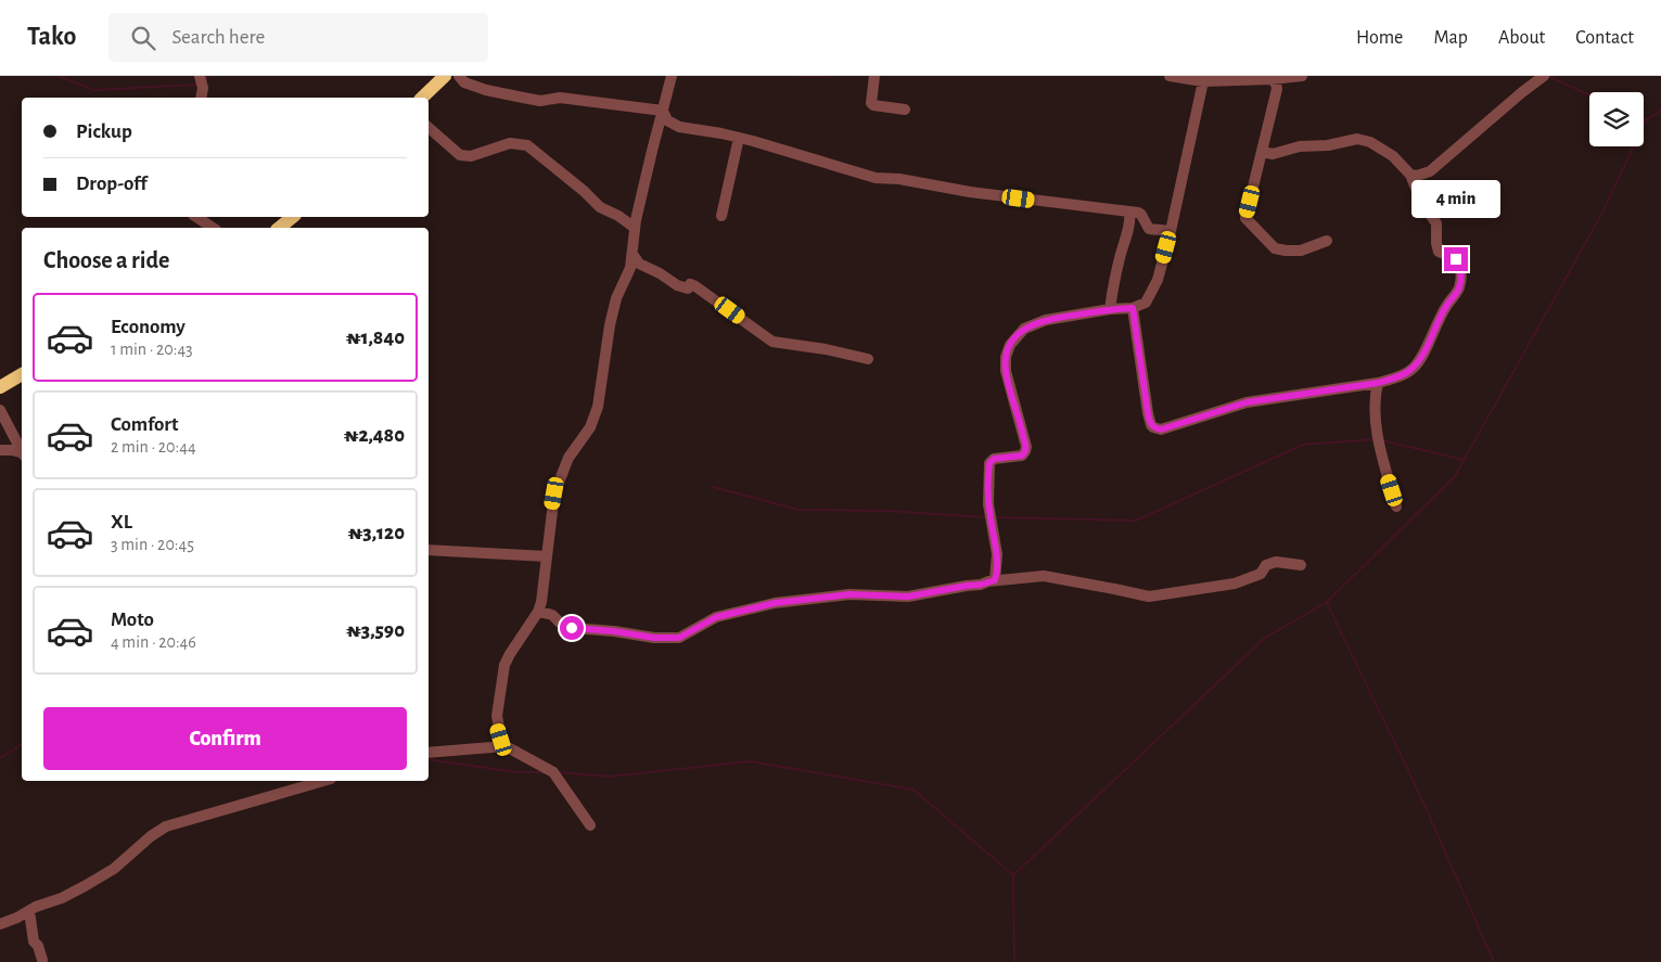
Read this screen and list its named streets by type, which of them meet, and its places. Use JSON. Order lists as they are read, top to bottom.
{
  "page": {
    "header": "Tako",
    "search": "Search here",
    "nav": [
      "Home",
      "Map",
      "About",
      "Contact"
    ],
    "banner": ["Pickup", "Drop-off"],
    "bubble": "4 min",
    "heading": "Choose a ride",
    "list": [
      {
        "name": "Economy",
        "note": "1 min · 20:43",
        "value": "₦1,840"
      },
      {
        "name": "Comfort",
        "note": "2 min · 20:44",
        "value": "₦2,480"
      },
      {
        "name": "XL",
        "note": "3 min · 20:45",
        "value": "₦3,120"
      },
      {
        "name": "Moto",
        "note": "4 min · 20:46",
        "value": "₦3,590"
      }
    ],
    "buttons": "Confirm"
  }
}
